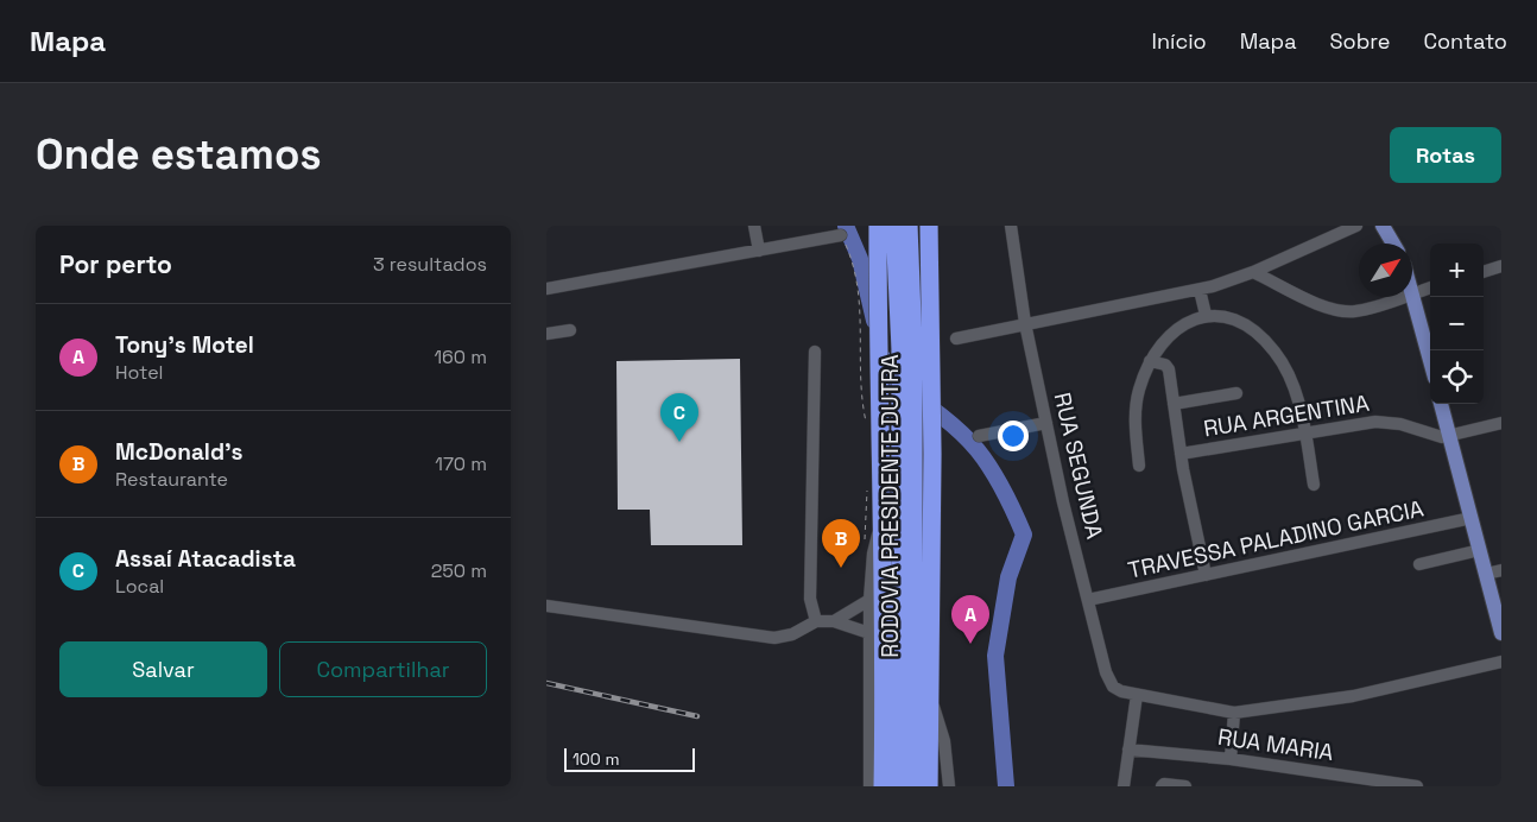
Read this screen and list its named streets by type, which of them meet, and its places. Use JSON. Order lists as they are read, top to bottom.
{
  "streets": {
    "highway": ["RODOVIA PRESIDENTE DUTRA"],
    "street": [
      "RUA ARGENTINA",
      "RUA SEGUNDA",
      "TRAVESSA PALADINO GARCIA",
      "RUA MARIA"
    ]
  },
  "crossings": [
    ["RUA SEGUNDA", "TRAVESSA PALADINO GARCIA"]
  ],
  "scale_bar": "100 m",
  "north": "top right",
  "page": {
    "header": "Mapa",
    "nav": [
      "Início",
      "Mapa",
      "Sobre",
      "Contato"
    ],
    "buttons": [
      "Rotas",
      ["Salvar", "Compartilhar"]
    ],
    "title": "Onde estamos",
    "heading": ["Por perto", "3 resultados"],
    "map_buttons": ["+", "−"],
    "list": [
      {
        "mark": "A",
        "name": "Tony's Motel",
        "note": "Hotel",
        "value": "160 m"
      },
      {
        "mark": "B",
        "name": "McDonald's",
        "note": "Restaurante",
        "value": "170 m"
      },
      {
        "mark": "C",
        "name": "Assaí Atacadista",
        "note": "Local",
        "value": "250 m"
      }
    ],
    "pins": ["C", "B", "A"],
    "scale": "100 m"
  }
}
